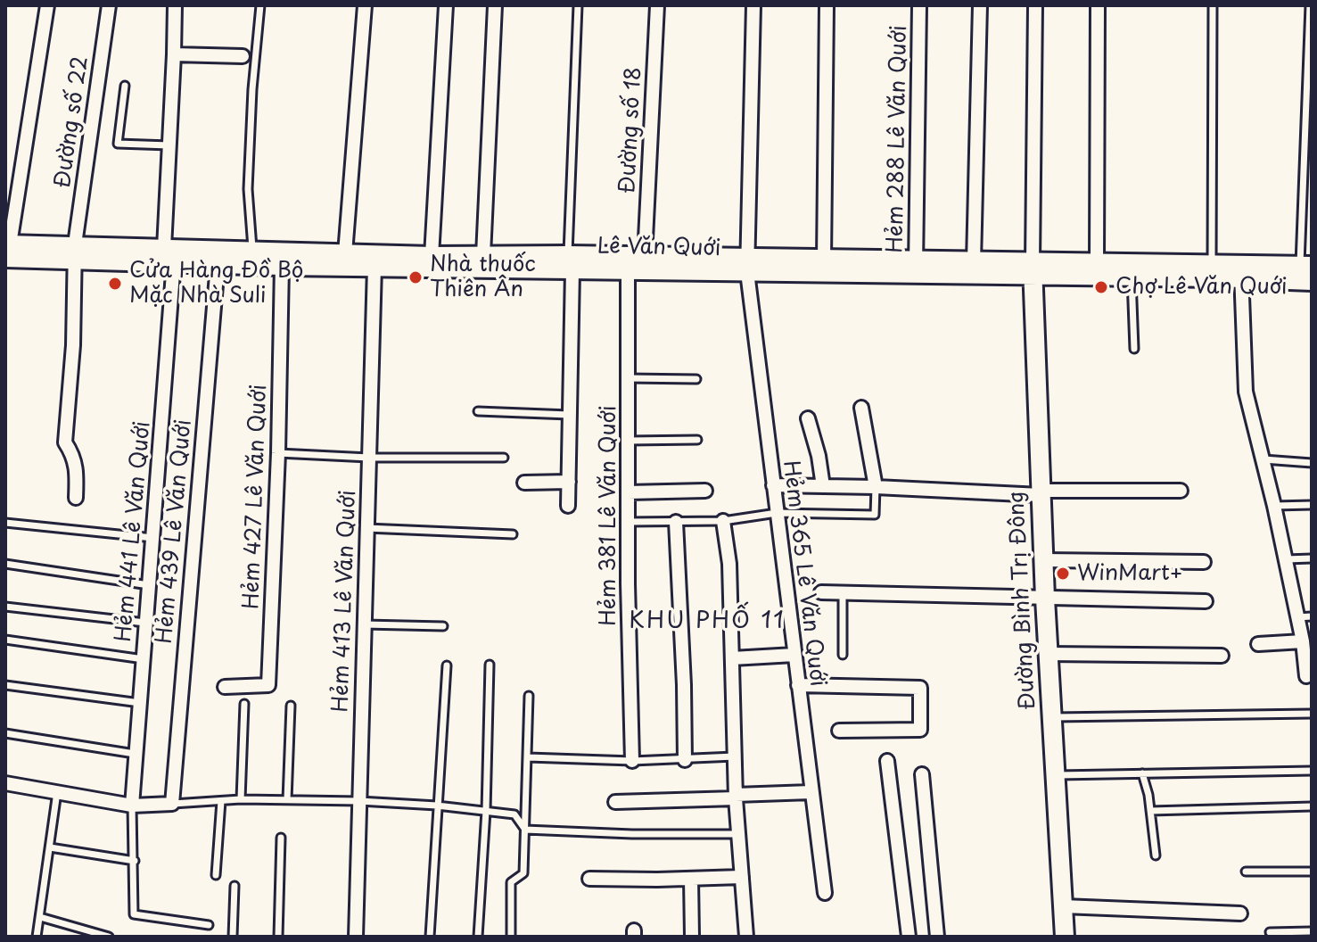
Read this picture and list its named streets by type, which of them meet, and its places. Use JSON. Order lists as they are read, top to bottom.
{
  "streets": {
    "main road": ["Lê Văn Quới", "Đường Bình Trị Đông"],
    "street": [
      "Đường số 22",
      "Đường số 18",
      "Hẻm 288 Lê Văn Quới",
      "Hẻm 427 Lê Văn Quới",
      "Hẻm 381 Lê Văn Quới",
      "Hẻm 441 Lê Văn Quới",
      "Hẻm 439 Lê Văn Quới",
      "Hẻm 365 Lê Văn Quới",
      "Hẻm 413 Lê Văn Quới"
    ]
  },
  "crossings": [
    ["Đường số 22", "Lê Văn Quới"],
    ["Đường số 18", "Lê Văn Quới"],
    ["Hẻm 288 Lê Văn Quới", "Lê Văn Quới"],
    ["Lê Văn Quới", "Hẻm 427 Lê Văn Quới"],
    ["Lê Văn Quới", "Hẻm 381 Lê Văn Quới"],
    ["Lê Văn Quới", "Hẻm 441 Lê Văn Quới"],
    ["Lê Văn Quới", "Hẻm 439 Lê Văn Quới"],
    ["Lê Văn Quới", "Hẻm 365 Lê Văn Quới"],
    ["Lê Văn Quới", "Đường Bình Trị Đông"],
    ["Lê Văn Quới", "Hẻm 413 Lê Văn Quới"]
  ],
  "districts": ["KHU PHỐ 11"],
  "places": [
    "Nhà thuốc Thiên Ân",
    "Cửa Hàng Đồ Bộ Mặc Nhà Suli",
    "Chợ Lê Văn Quới",
    "WinMart+"
  ]
}
